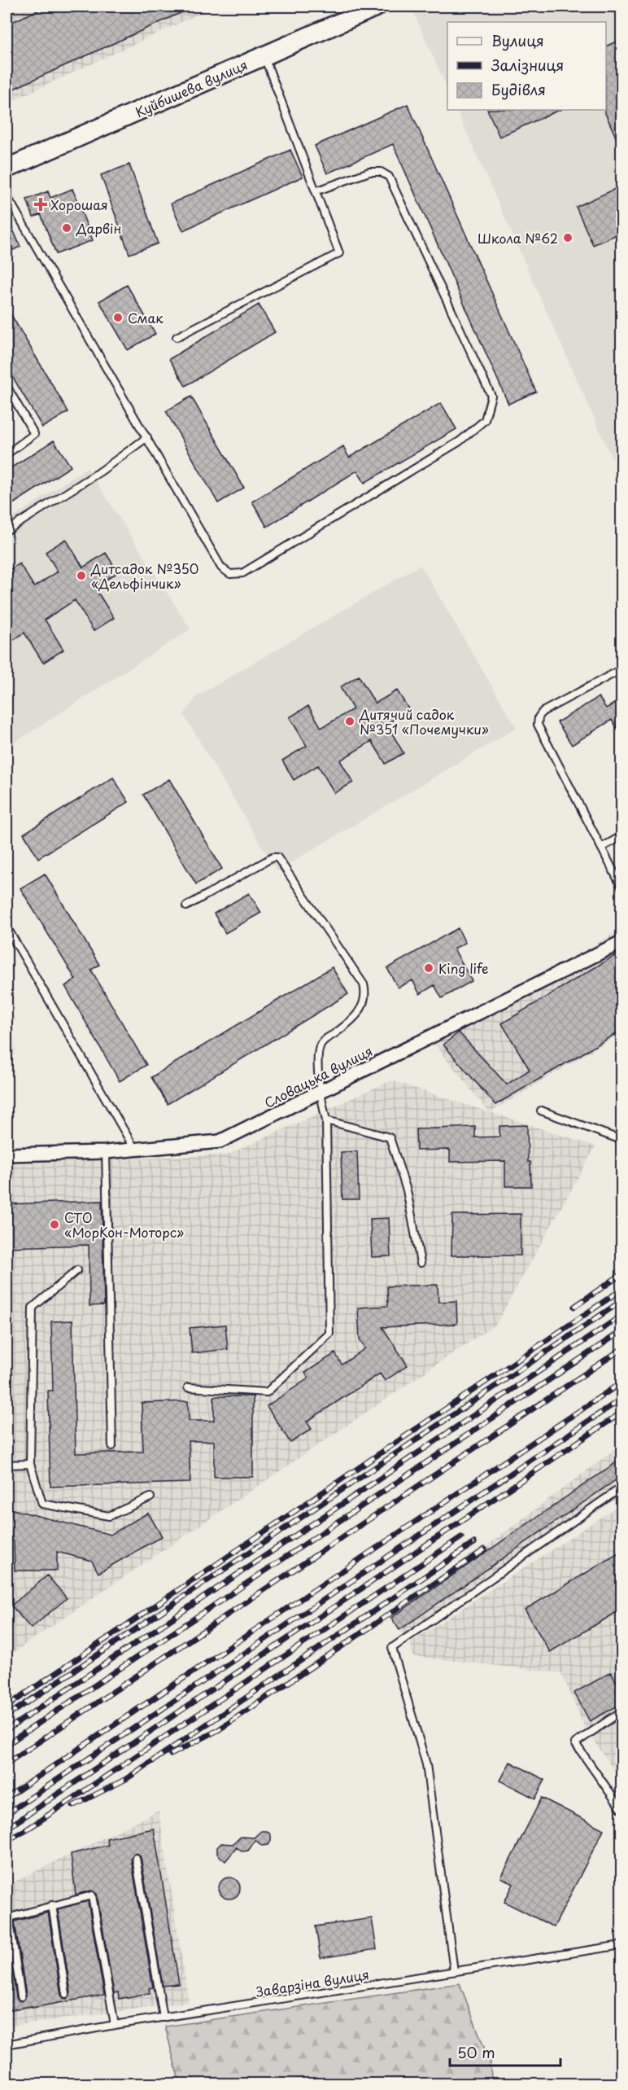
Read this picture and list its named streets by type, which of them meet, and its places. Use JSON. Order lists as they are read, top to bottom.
{
  "streets": {
    "main road": ["Куйбишева вулиця"],
    "street": ["Словацька вулиця"],
    "lane": ["Заварзіна вулиця"]
  },
  "places": {
    "health": ["Хорошая"],
    "other": [
      "Дарвін",
      "Школа №62",
      "Смак",
      "Дитсадок №350 «Дельфінчик»",
      "Дитячий садок №351 «Почемучки»",
      "King life",
      "СТО «МорКон-Моторс»"
    ]
  },
  "legend": ["Вулиця", "Залізниця", "Будівля"],
  "scale_bar": "50 m"
}
